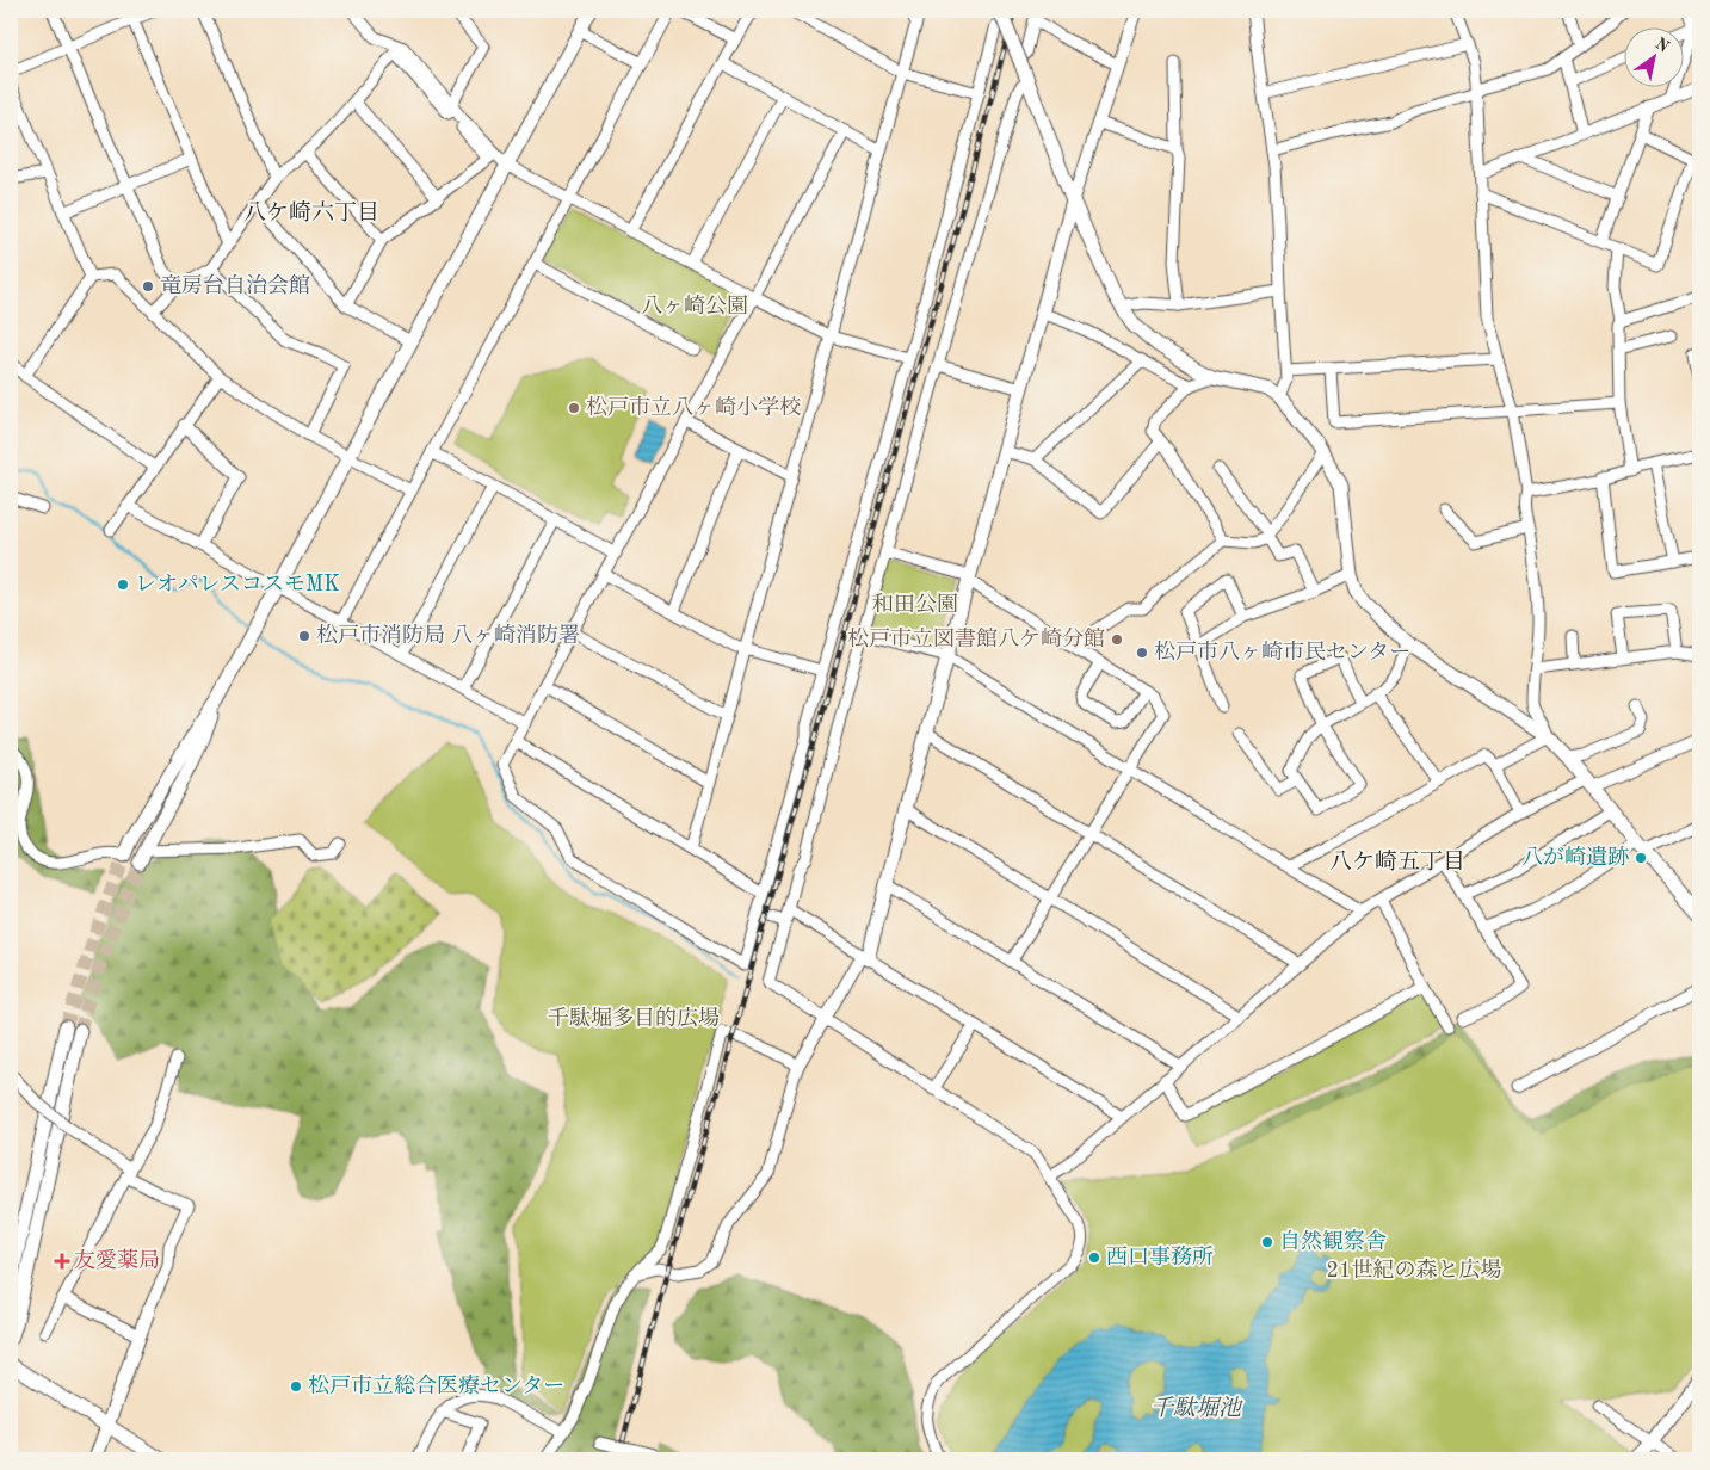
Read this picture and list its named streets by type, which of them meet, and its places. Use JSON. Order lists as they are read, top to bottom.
{
  "districts": ["八ケ崎六丁目", "八ケ崎五丁目"],
  "water": ["千駄堀池"],
  "parks": [
    "八ヶ崎公園",
    "和田公園",
    "千駄堀多目的広場",
    "21世紀の森と広場"
  ],
  "places": {
    "other": [
      "竜房台自治会館",
      "松戸市立八ヶ崎小学校",
      "レオパレスコスモMK",
      "松戸市消防局 八ヶ崎消防署",
      "松戸市立図書館八ケ崎分館",
      "松戸市八ヶ崎市民センター",
      "八が崎遺跡",
      "自然観察舎",
      "西口事務所",
      "松戸市立総合医療センター"
    ],
    "health": ["友愛薬局"]
  },
  "north": "top right"
}
